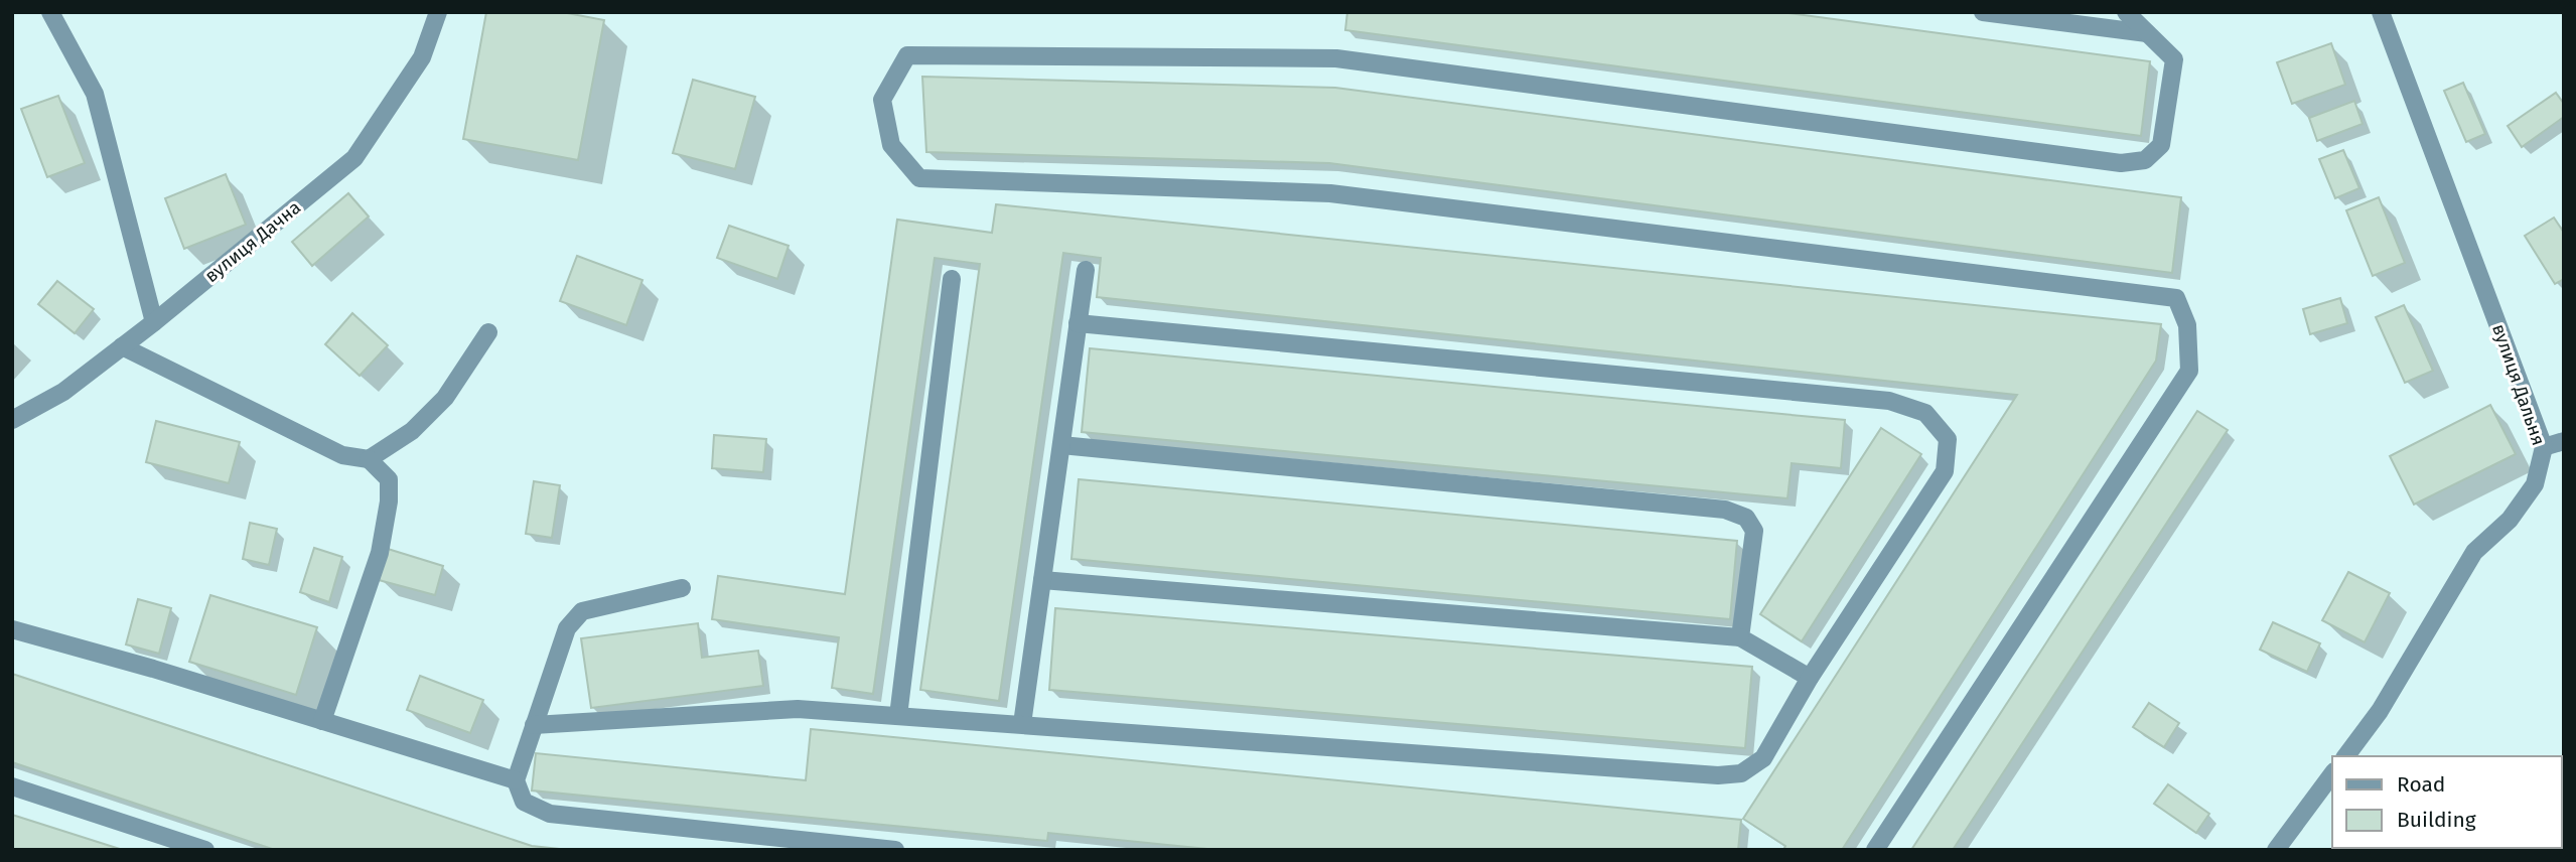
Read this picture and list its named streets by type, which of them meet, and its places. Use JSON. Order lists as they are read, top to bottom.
{
  "streets": {
    "street": ["вулиця Дачна", "вулиця Дальня"]
  },
  "legend": ["Road", "Building"]
}
